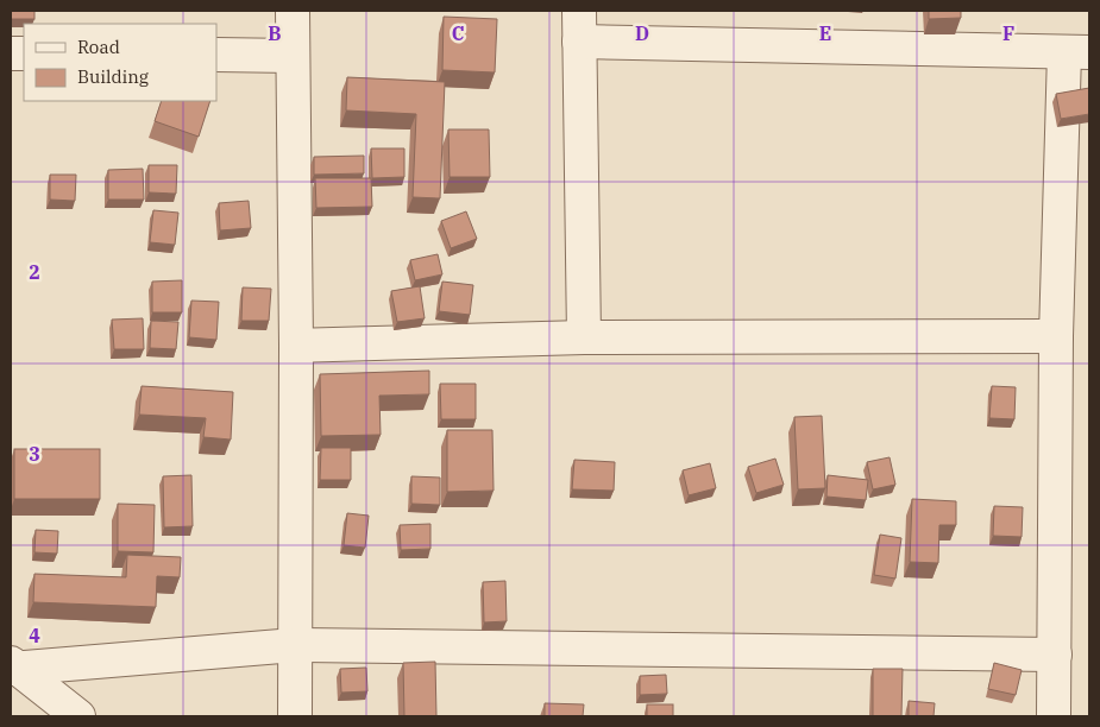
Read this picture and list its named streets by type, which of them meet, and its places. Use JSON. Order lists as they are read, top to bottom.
{
  "legend": ["Road", "Building"],
  "grid": {
    "columns": [
      "B",
      "C",
      "D",
      "E",
      "F"
    ],
    "rows": ["2", "3", "4"]
  }
}
